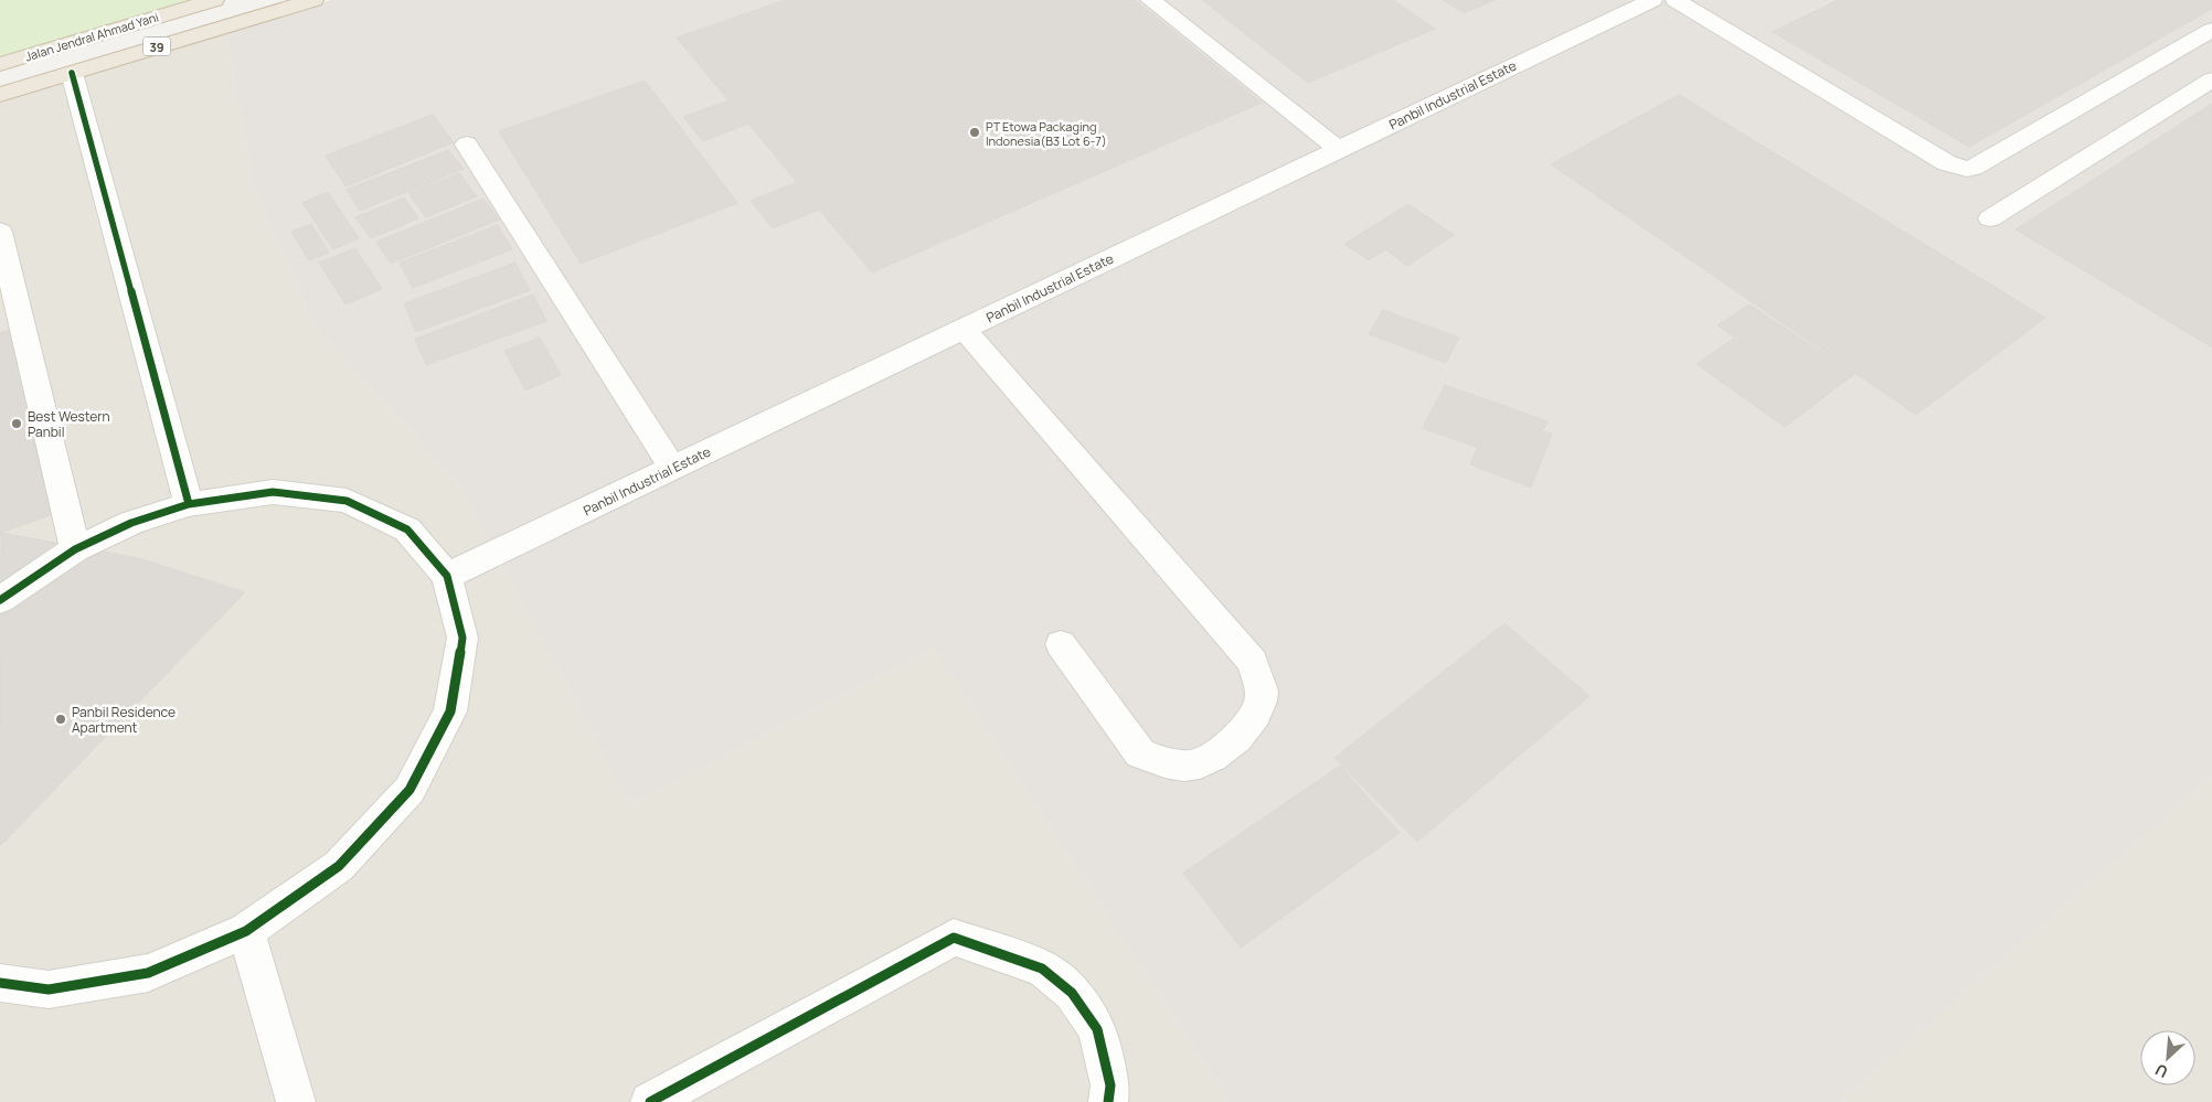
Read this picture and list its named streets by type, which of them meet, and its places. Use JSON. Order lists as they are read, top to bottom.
{
  "streets": {
    "highway": ["Jalan Jendral Ahmad Yani", "39"],
    "street": ["Panbil Industrial Estate"]
  },
  "places": ["PT Etowa Packaging Indonesia(B3 Lot 6-7)", "Best Western Panbil", "Panbil Residence Apartment"],
  "north": "bottom left"
}
